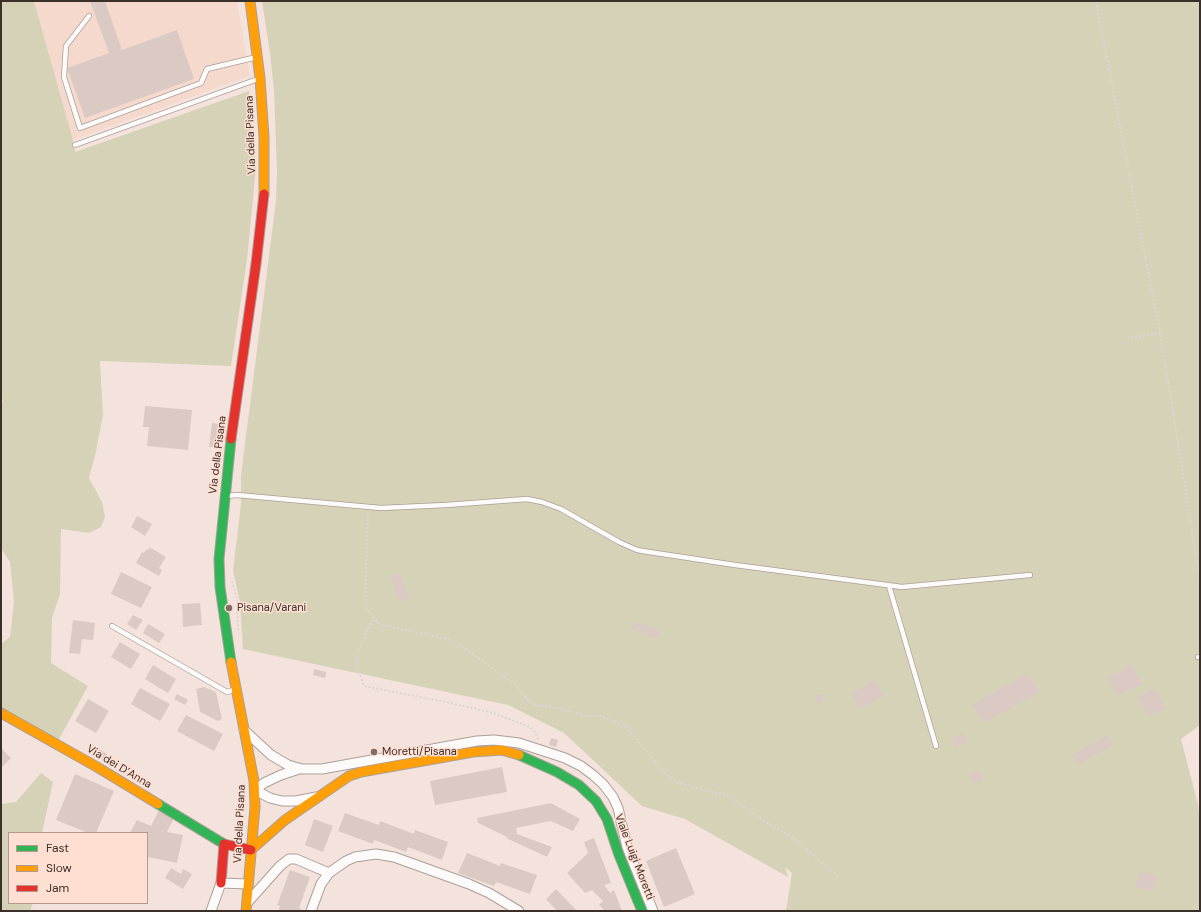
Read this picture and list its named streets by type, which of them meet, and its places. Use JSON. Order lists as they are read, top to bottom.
{
  "streets": {
    "main road": ["Via della Pisana", "Via dei D’Anna", "Viale Luigi Moretti"]
  },
  "crossings": [
    ["Via della Pisana", "Via dei D’Anna"],
    ["Via della Pisana", "Viale Luigi Moretti"],
    ["Via dei D’Anna", "Viale Luigi Moretti"]
  ],
  "places": ["Pisana/Varani", "Moretti/Pisana"],
  "legend": ["Fast", "Slow", "Jam"]
}
